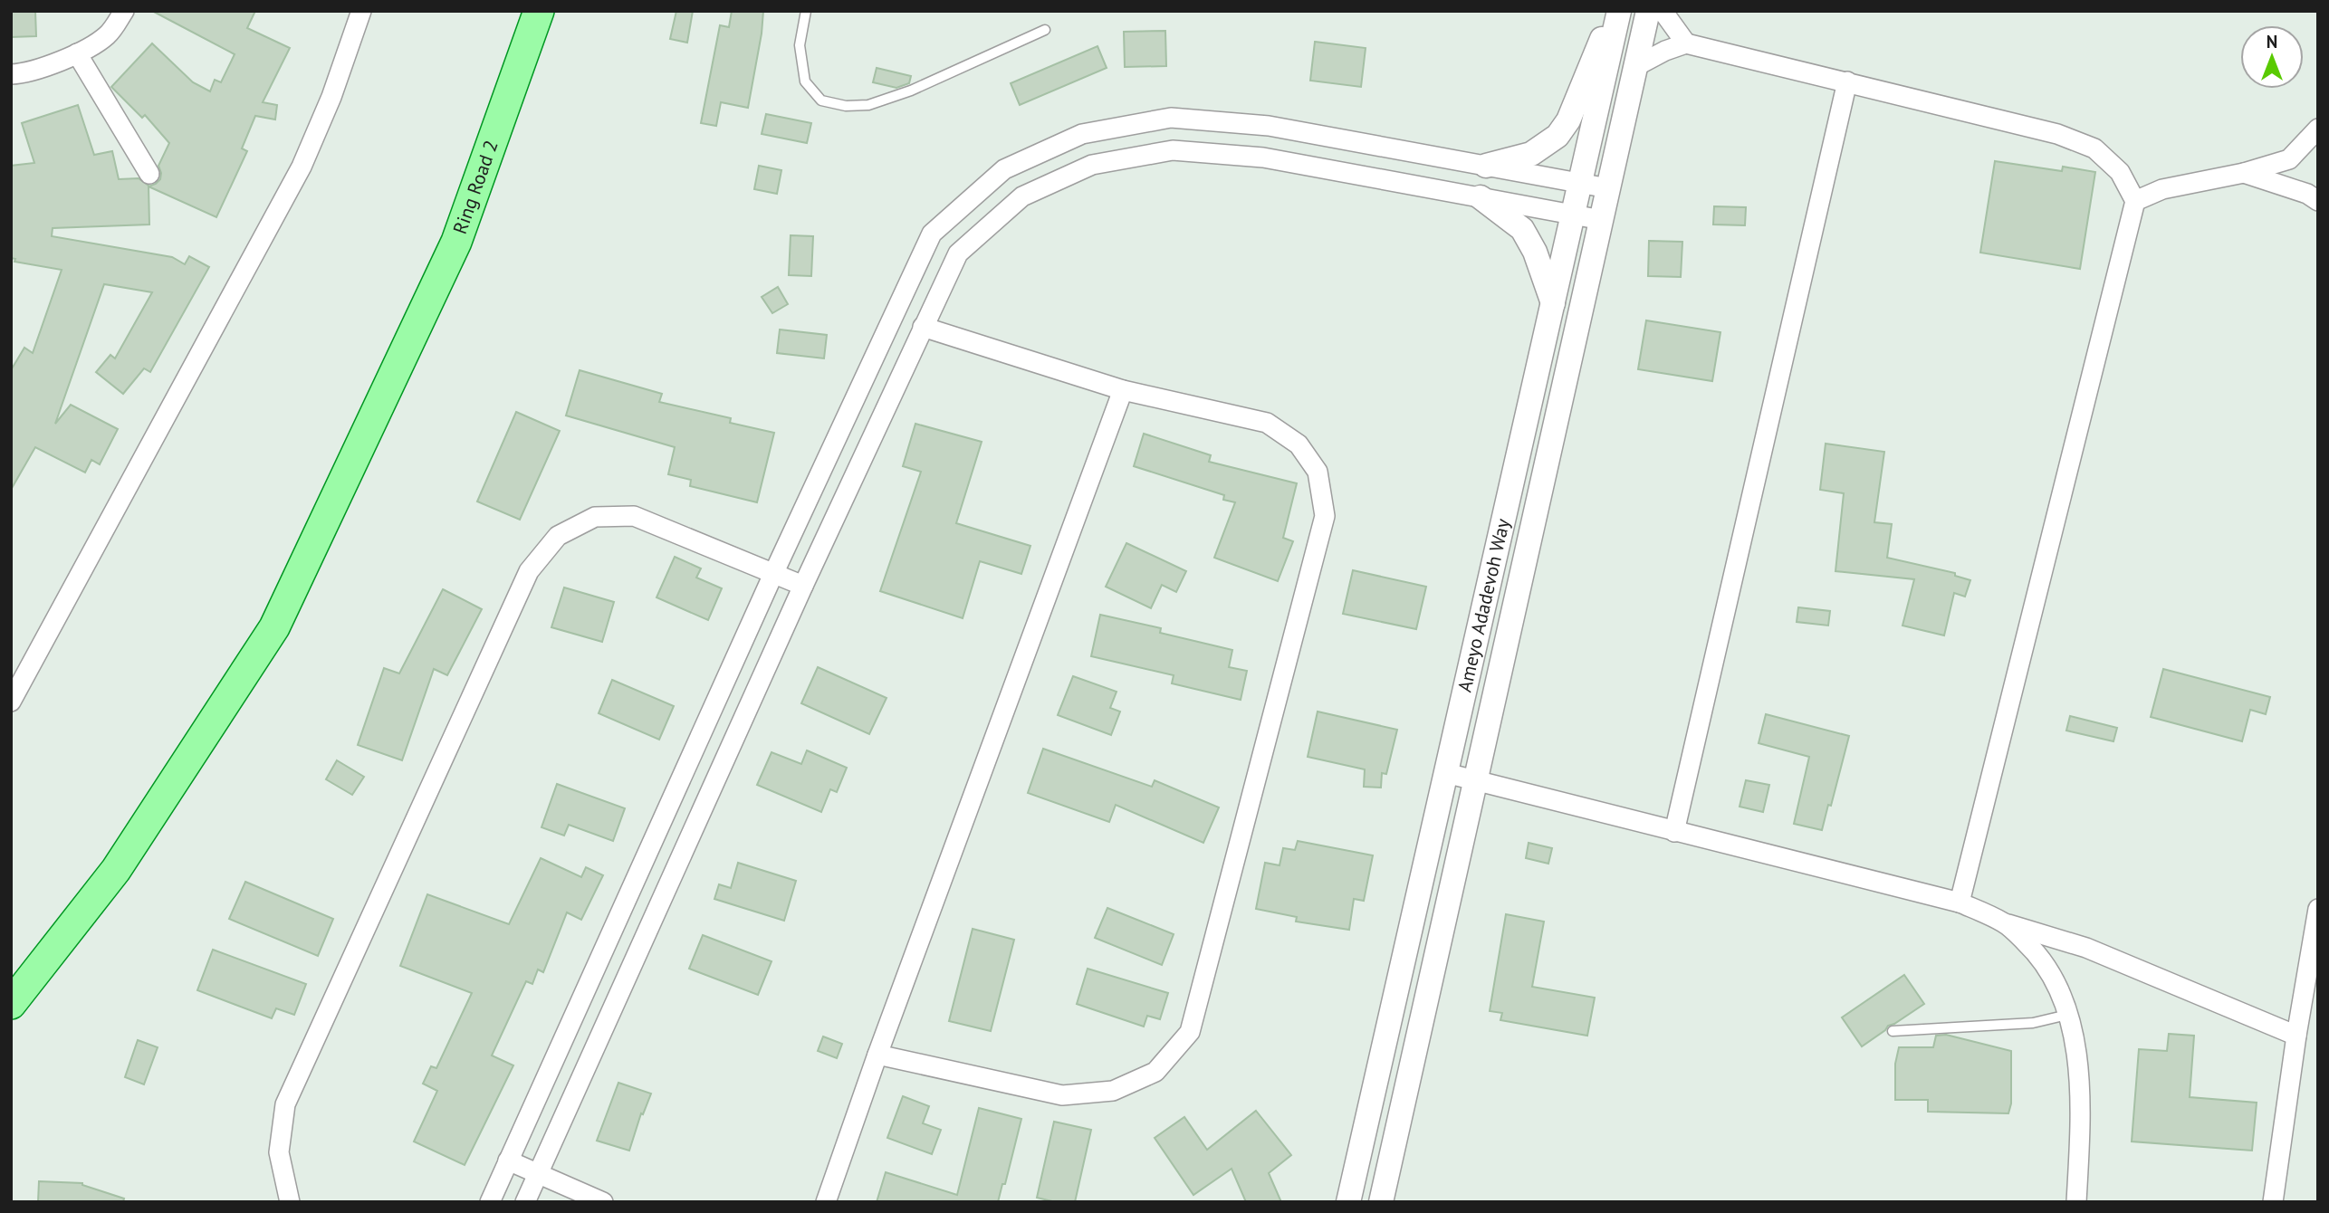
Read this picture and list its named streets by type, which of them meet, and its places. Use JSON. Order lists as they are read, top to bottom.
{
  "streets": {
    "main road": ["Ring Road 2"],
    "street": ["Ameyo Adadevoh Way"]
  },
  "north": "top"
}
